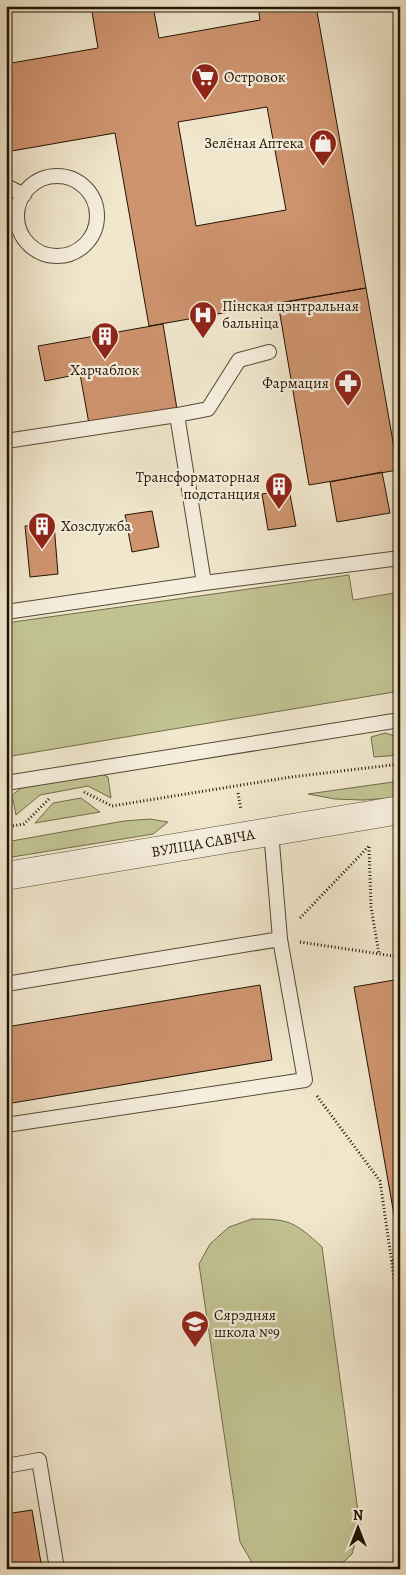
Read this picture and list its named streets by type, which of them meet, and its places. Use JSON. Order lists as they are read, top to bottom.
{
  "streets": {
    "street": ["ВУЛІЦА САВІЧА"]
  },
  "places": {
    "supermarket": ["Островок"],
    "shop": ["Зелёная Аптека"],
    "hospital": ["Пінская цэнтральная бальніца"],
    "building": ["Харчаблок", "Трансформаторная подстанция", "Хозслужба"],
    "pharmacy": ["Фармация"],
    "school or university": ["Сярэдняя школа №9"]
  },
  "north": "top"
}
